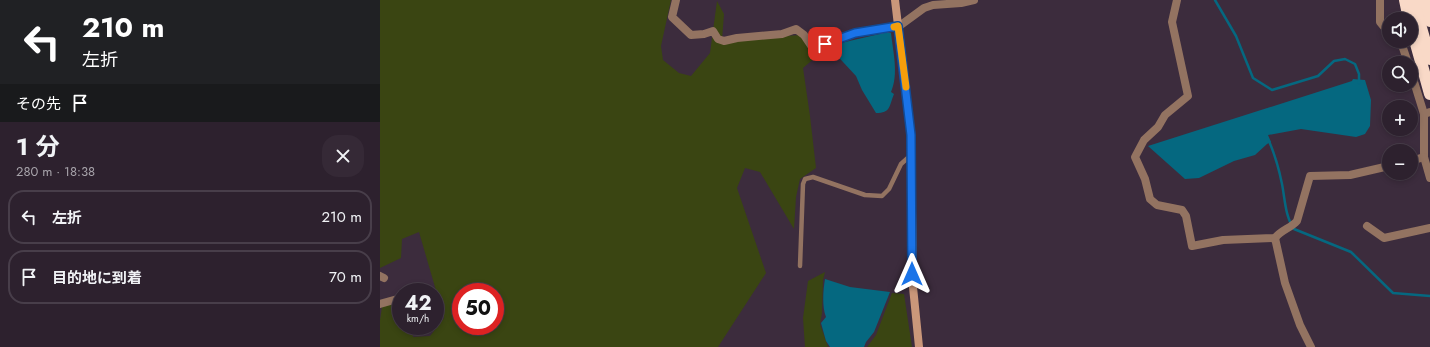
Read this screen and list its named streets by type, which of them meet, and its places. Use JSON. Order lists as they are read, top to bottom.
{
  "page": {
    "turn": ["210 m", "左折"],
    "map_buttons": ["+", "−"],
    "then": "その先",
    "heading": ["1 分", "280 m · 18:38"],
    "list": [
      {
        "name": "左折",
        "value": "210 m"
      },
      {
        "name": "目的地に到着",
        "value": "70 m"
      }
    ],
    "speed": "42 km/h",
    "limit": "50"
  }
}
